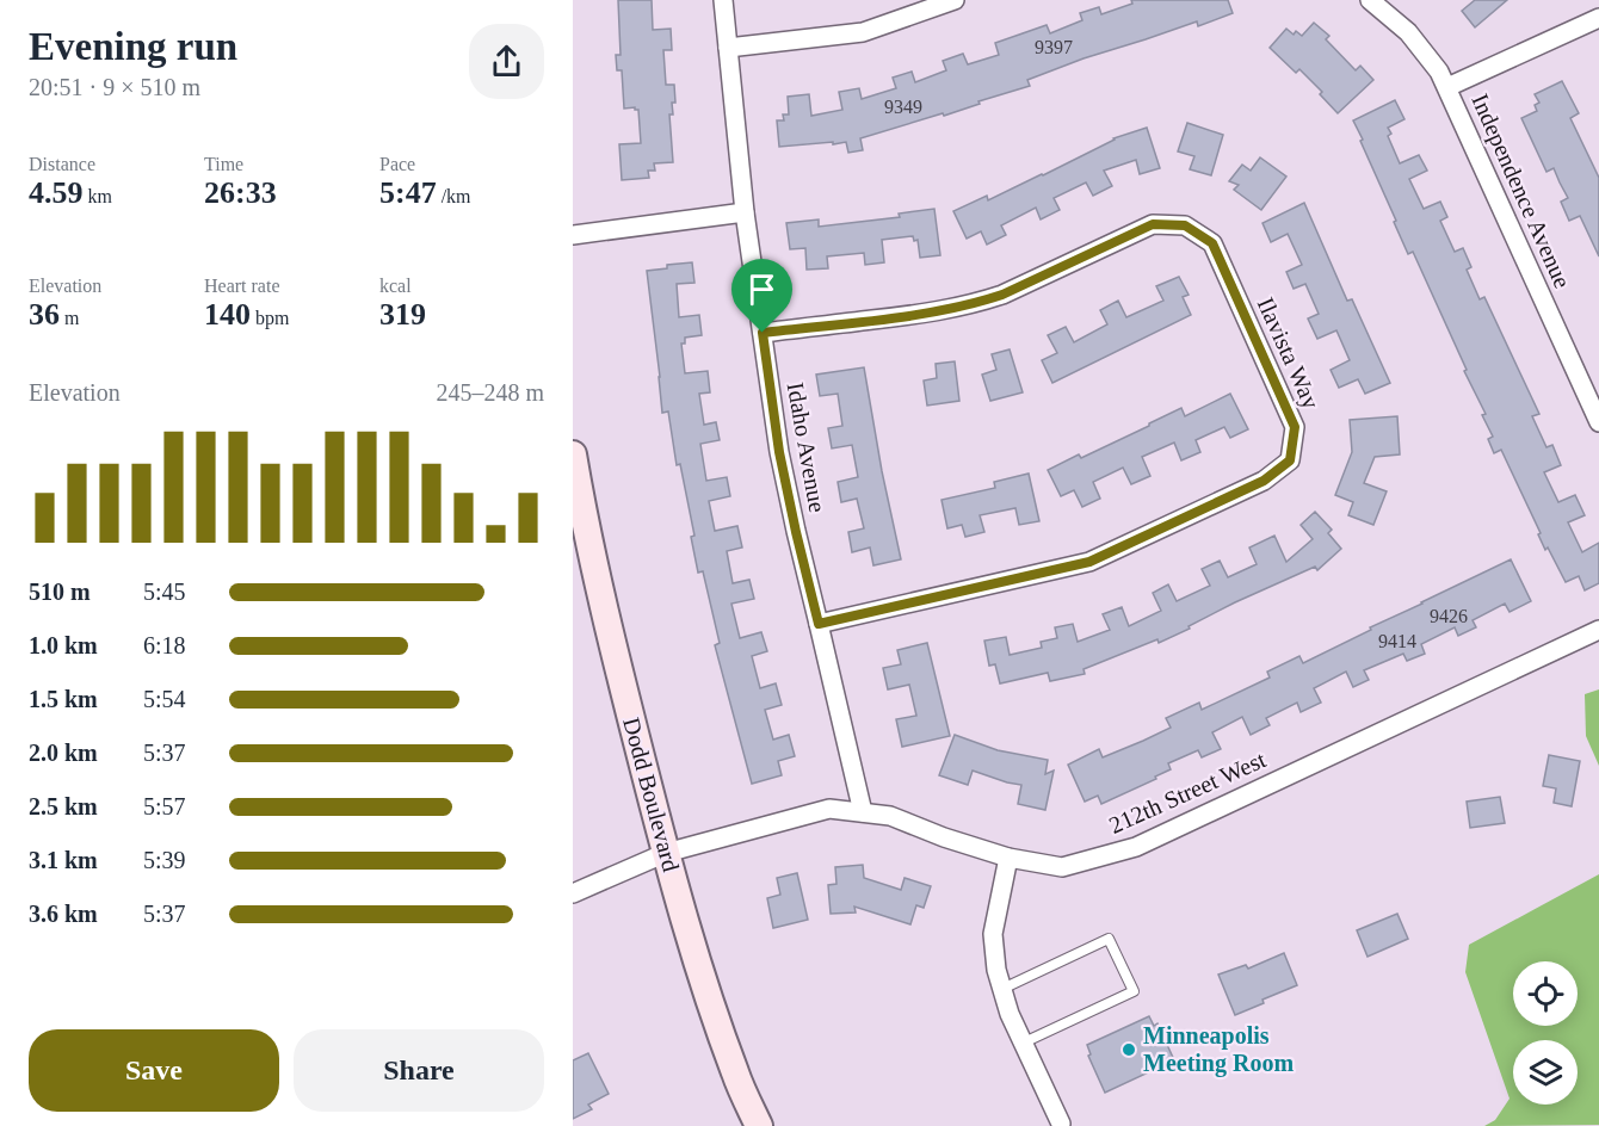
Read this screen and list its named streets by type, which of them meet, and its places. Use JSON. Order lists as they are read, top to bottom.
{
  "streets": {
    "main road": ["Dodd Boulevard"],
    "street": [
      "Independence Avenue",
      "Ilavista Way",
      "Idaho Avenue",
      "212th Street West"
    ]
  },
  "crossings": [
    ["Ilavista Way", "Idaho Avenue"],
    ["Idaho Avenue", "212th Street West"],
    ["212th Street West", "Dodd Boulevard"]
  ],
  "places": ["Minneapolis Meeting Room"],
  "house_numbers": [
    "9397",
    "9349",
    "9426",
    "9414"
  ],
  "page": {
    "heading": ["Evening run", "20:51 · 9 × 510 m"],
    "stats": [
      ["Distance", "4.59 km"],
      ["Time", "26:33"],
      ["Pace", "5:47 /km"],
      ["Elevation", "36 m"],
      ["Heart rate", "140 bpm"],
      ["kcal", "319"]
    ],
    "chart": ["Elevation", "245–248 m"],
    "list": [
      {
        "name": "510 m",
        "note": "5:45"
      },
      {
        "name": "1.0 km",
        "note": "6:18"
      },
      {
        "name": "1.5 km",
        "note": "5:54"
      },
      {
        "name": "2.0 km",
        "note": "5:37"
      },
      {
        "name": "2.5 km",
        "note": "5:57"
      },
      {
        "name": "3.1 km",
        "note": "5:39"
      },
      {
        "name": "3.6 km",
        "note": "5:37"
      }
    ],
    "buttons": ["Save", "Share"]
  }
}
